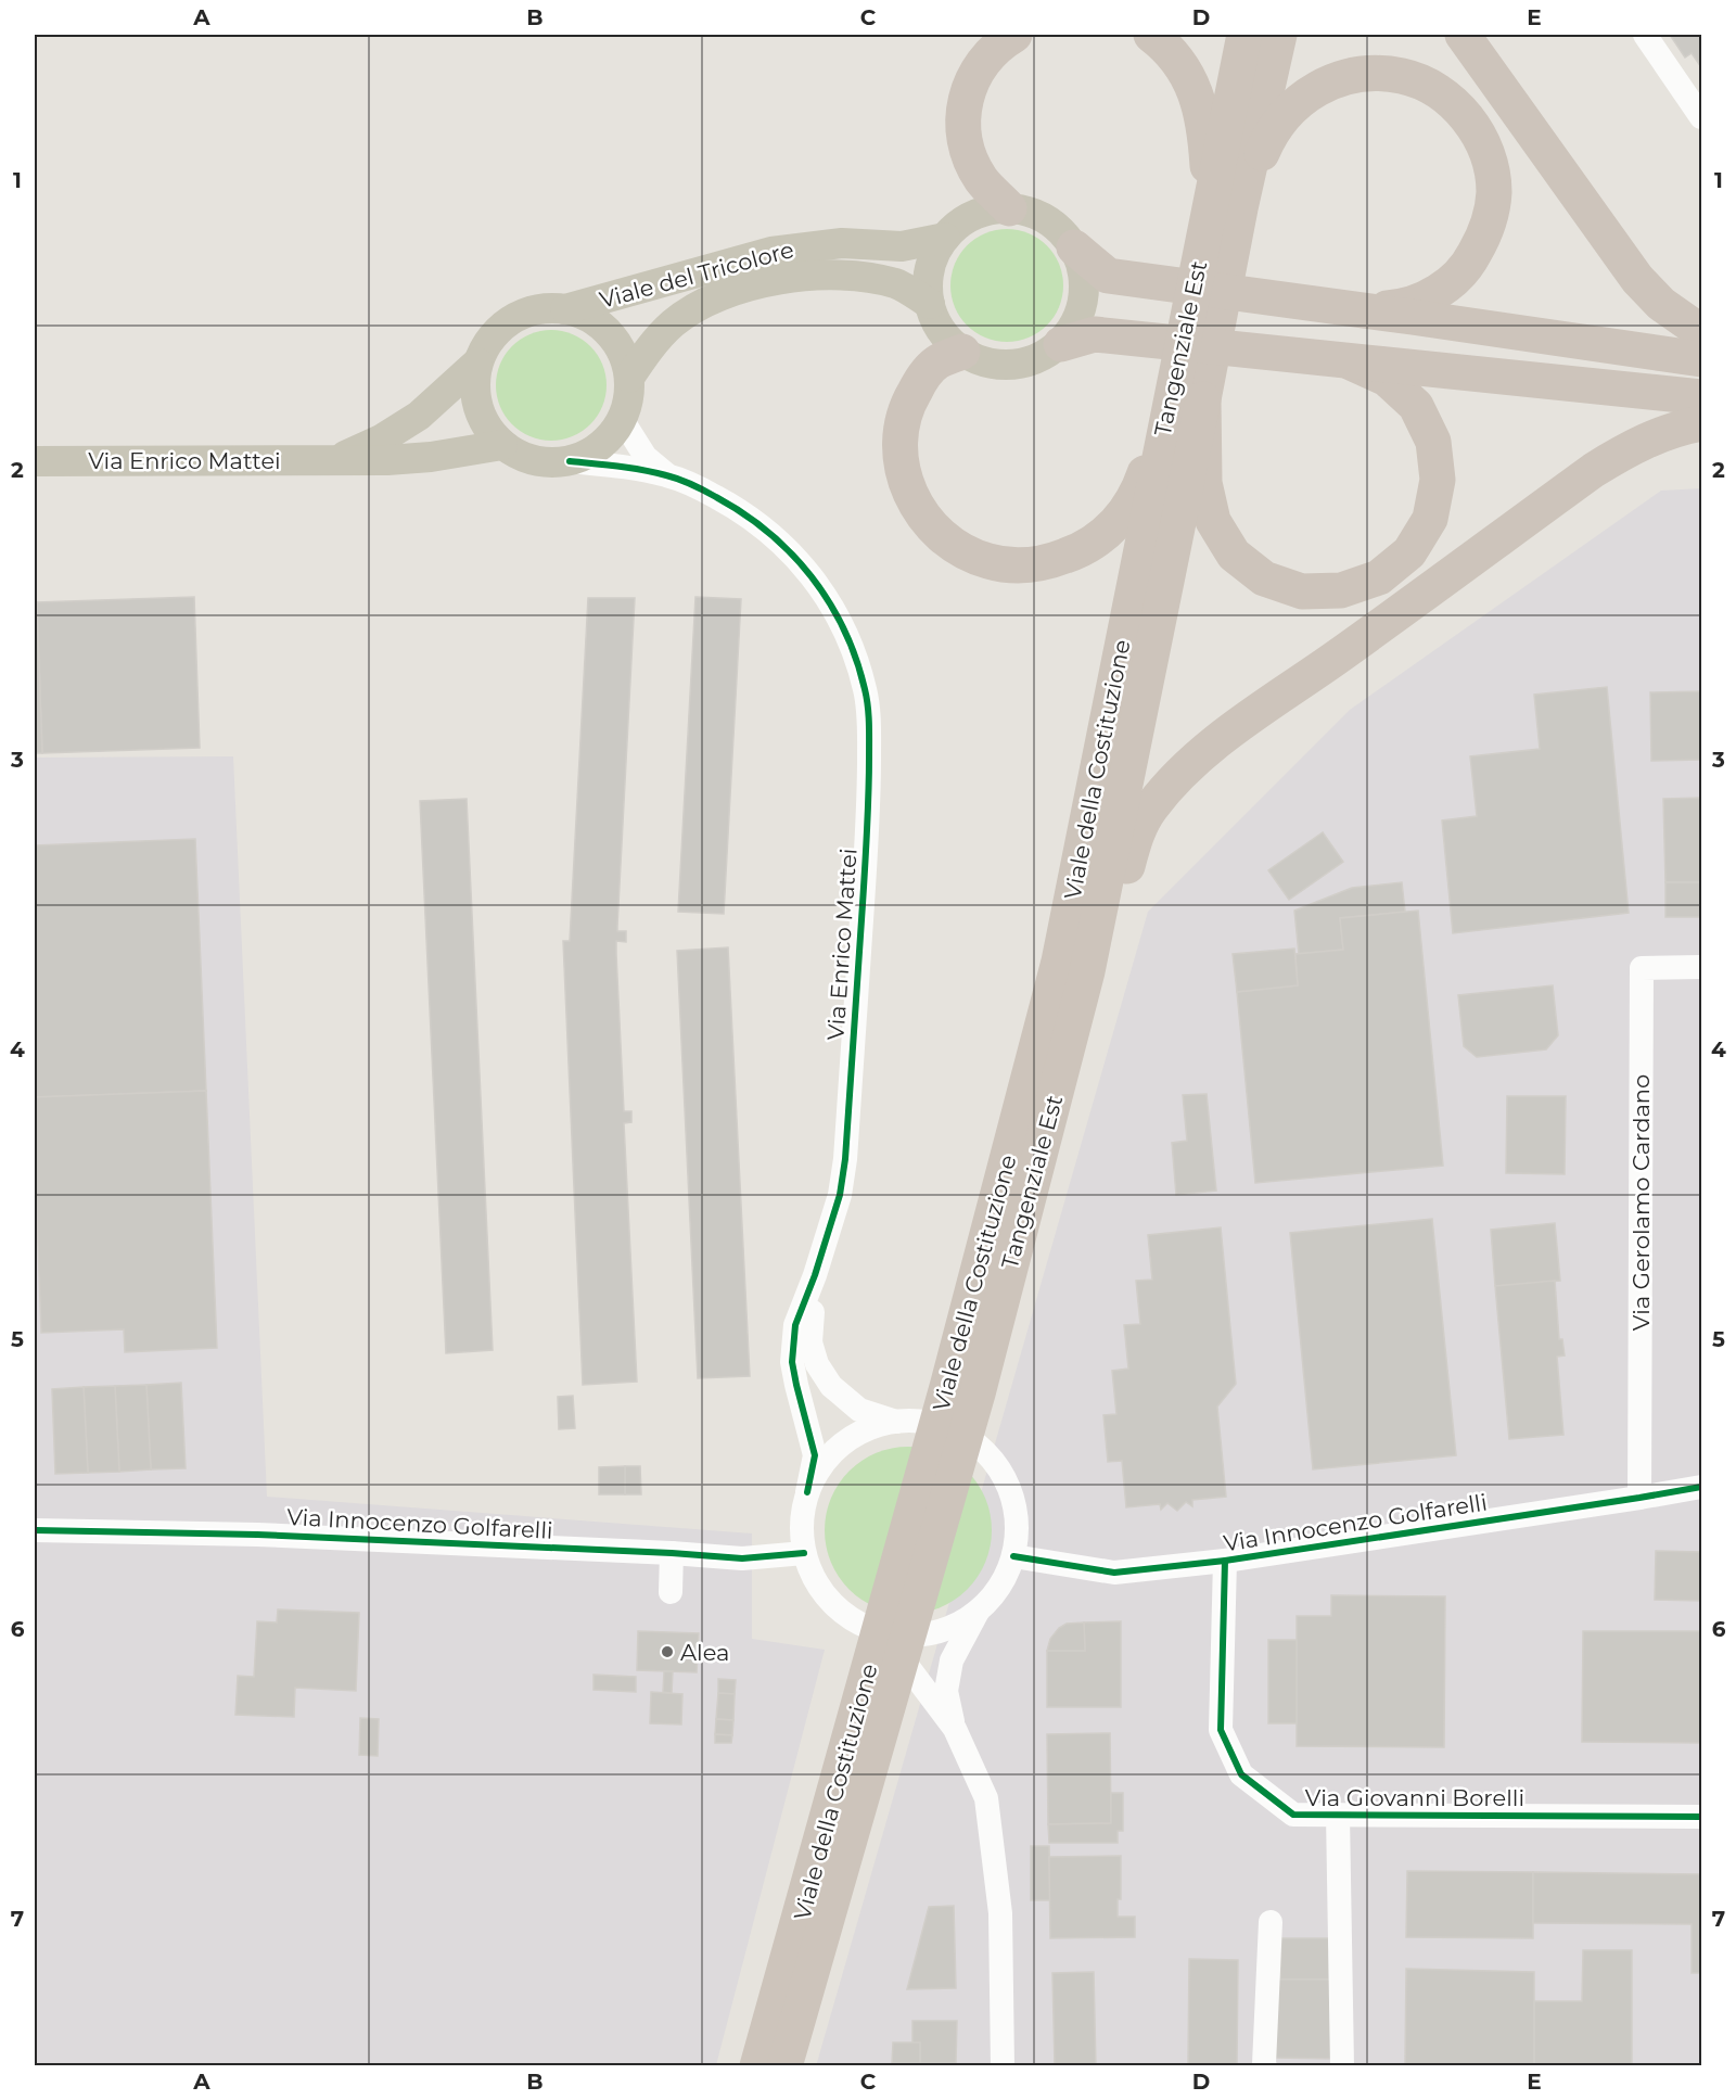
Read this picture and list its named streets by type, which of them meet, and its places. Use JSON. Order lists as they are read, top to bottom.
{
  "streets": {
    "highway": ["Tangenziale Est", "Viale della Costituzione"],
    "main road": ["Viale del Tricolore", "Via Enrico Mattei"],
    "street": ["Via Gerolamo Cardano", "Via Innocenzo Golfarelli", "Via Giovanni Borelli"]
  },
  "crossings": [
    ["Viale del Tricolore", "Via Enrico Mattei"],
    ["Tangenziale Est", "Viale della Costituzione"],
    ["Via Enrico Mattei", "Via Innocenzo Golfarelli"],
    ["Via Gerolamo Cardano", "Via Innocenzo Golfarelli"],
    ["Via Innocenzo Golfarelli", "Via Giovanni Borelli"]
  ],
  "places": ["Alea"],
  "grid": {
    "columns": [
      "A",
      "B",
      "C",
      "D",
      "E"
    ],
    "rows": [
      "1",
      "2",
      "3",
      "4",
      "5",
      "6",
      "7"
    ]
  }
}
